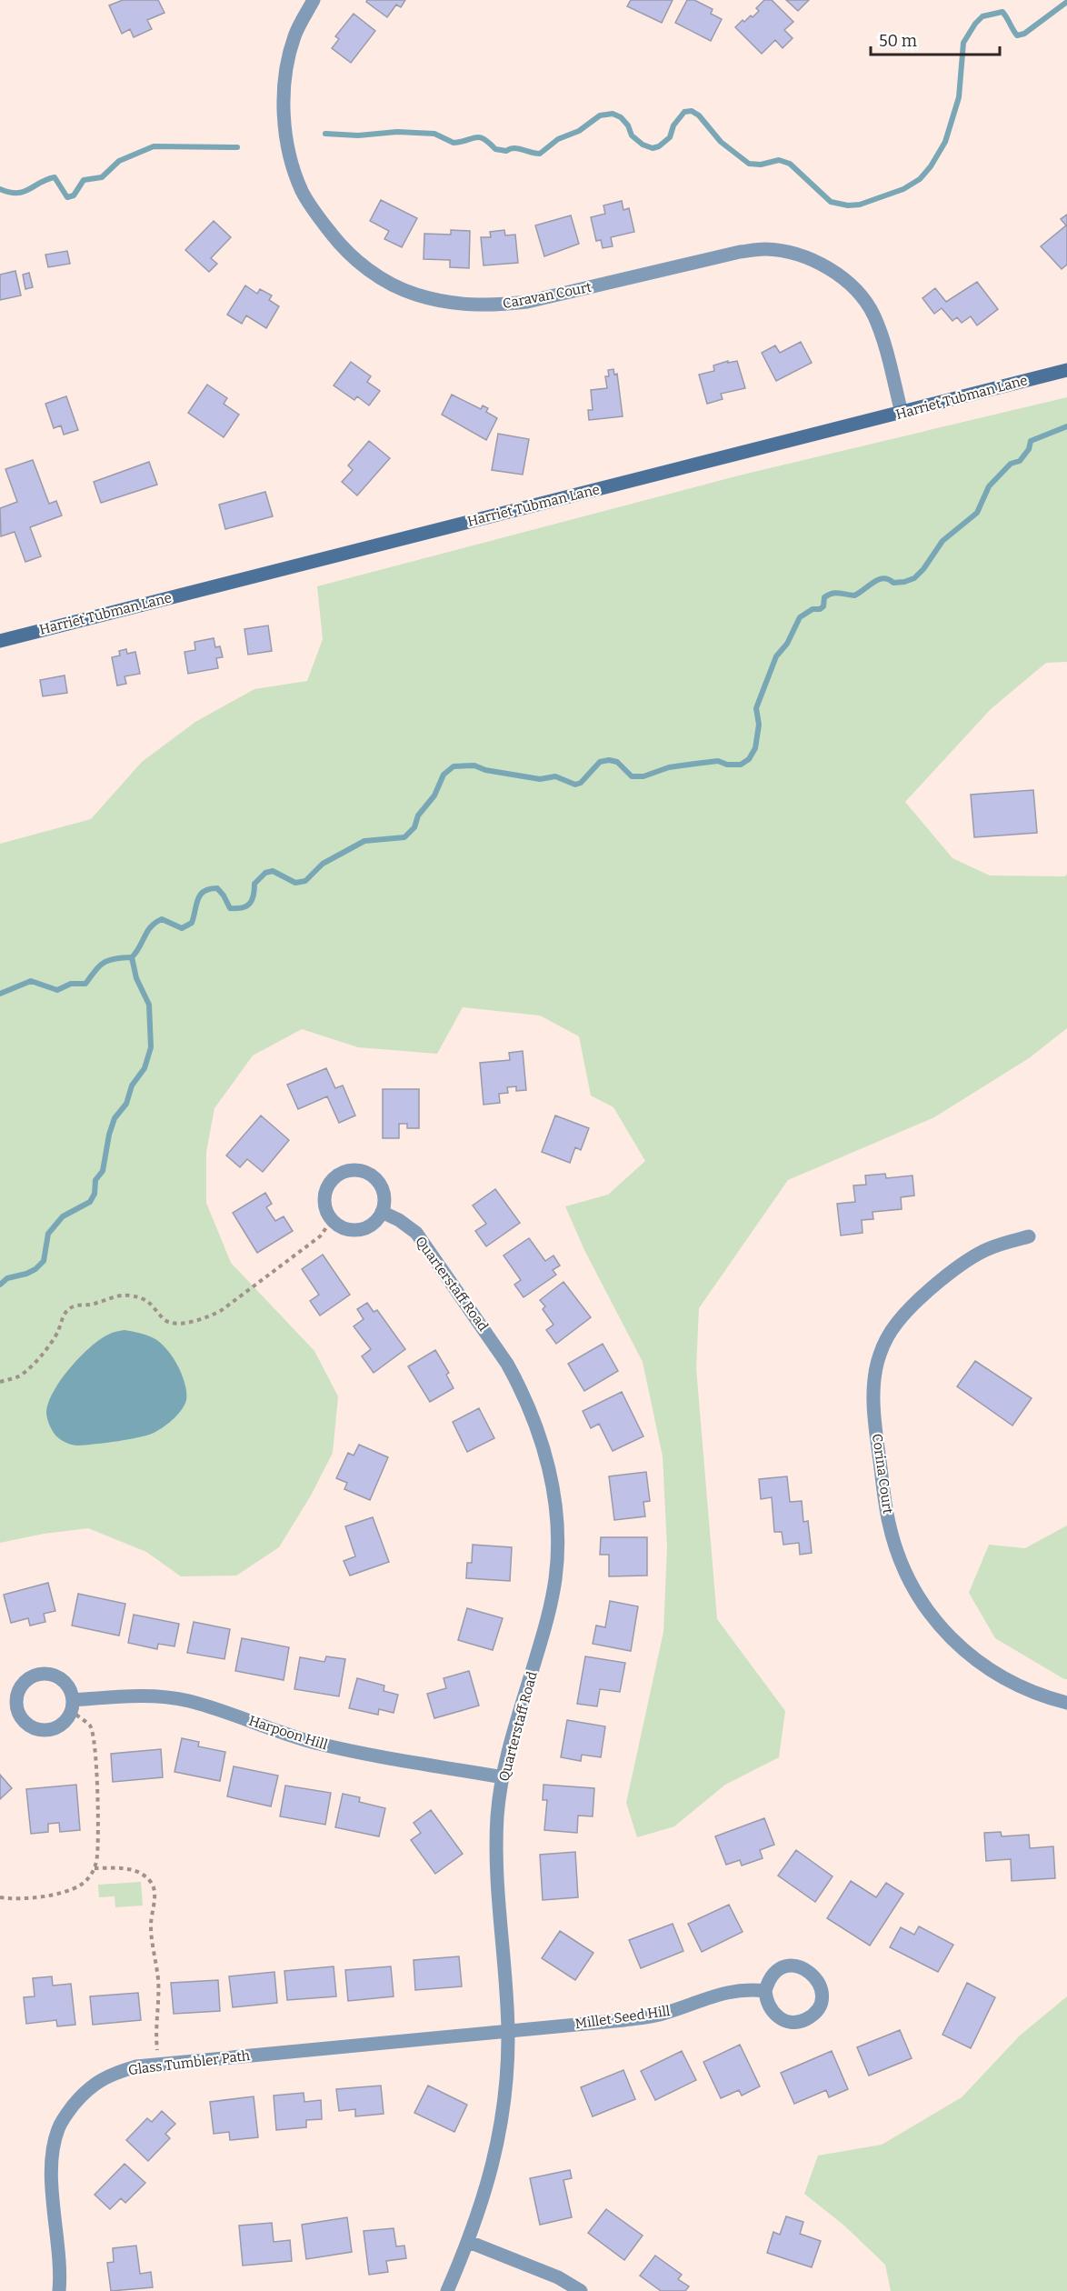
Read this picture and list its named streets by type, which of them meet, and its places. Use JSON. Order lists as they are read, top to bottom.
{
  "streets": {
    "street": [
      "Caravan Court",
      "Harriet Tubman Lane",
      "Quarterstaff Road",
      "Corina Court",
      "Harpoon Hill",
      "Millet Seed Hill",
      "Glass Tumbler Path"
    ]
  },
  "crossings": [
    ["Caravan Court", "Harriet Tubman Lane"],
    ["Quarterstaff Road", "Harpoon Hill"],
    ["Quarterstaff Road", "Millet Seed Hill"],
    ["Quarterstaff Road", "Glass Tumbler Path"],
    ["Millet Seed Hill", "Glass Tumbler Path"]
  ],
  "scale_bar": "50 m"
}
